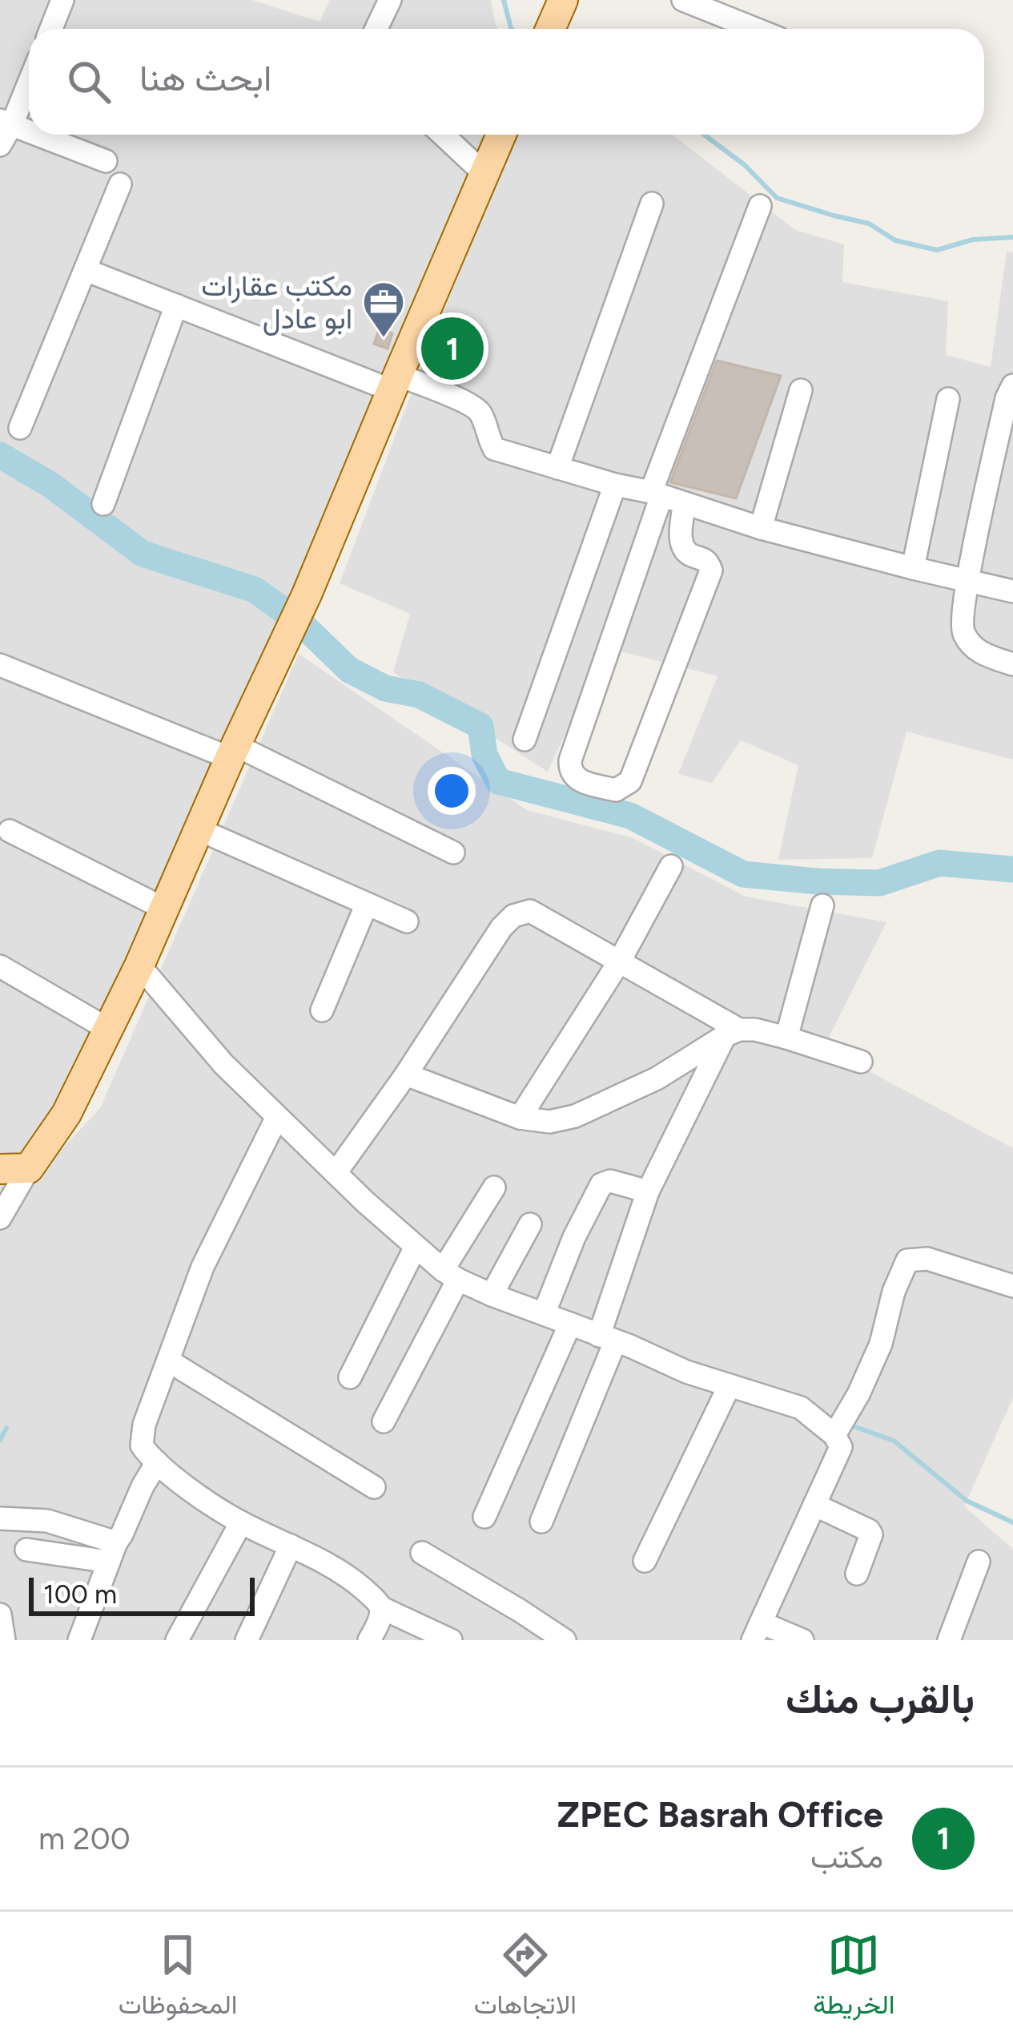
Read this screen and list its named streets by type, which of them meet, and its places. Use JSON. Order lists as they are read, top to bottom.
{
  "places": {
    "office": ["مكتب عقارات ابو عادل"]
  },
  "scale_bar": "100 m",
  "page": {
    "search": "ابحث هنا",
    "pins": "1",
    "scale": "100 m",
    "heading": "بالقرب منك",
    "list": [
      {
        "mark": "1",
        "name": "ZPEC Basrah Office",
        "note": "مكتب",
        "value": "200 m"
      }
    ],
    "nav": ["الخريطة", "الاتجاهات", "المحفوظات"]
  }
}
